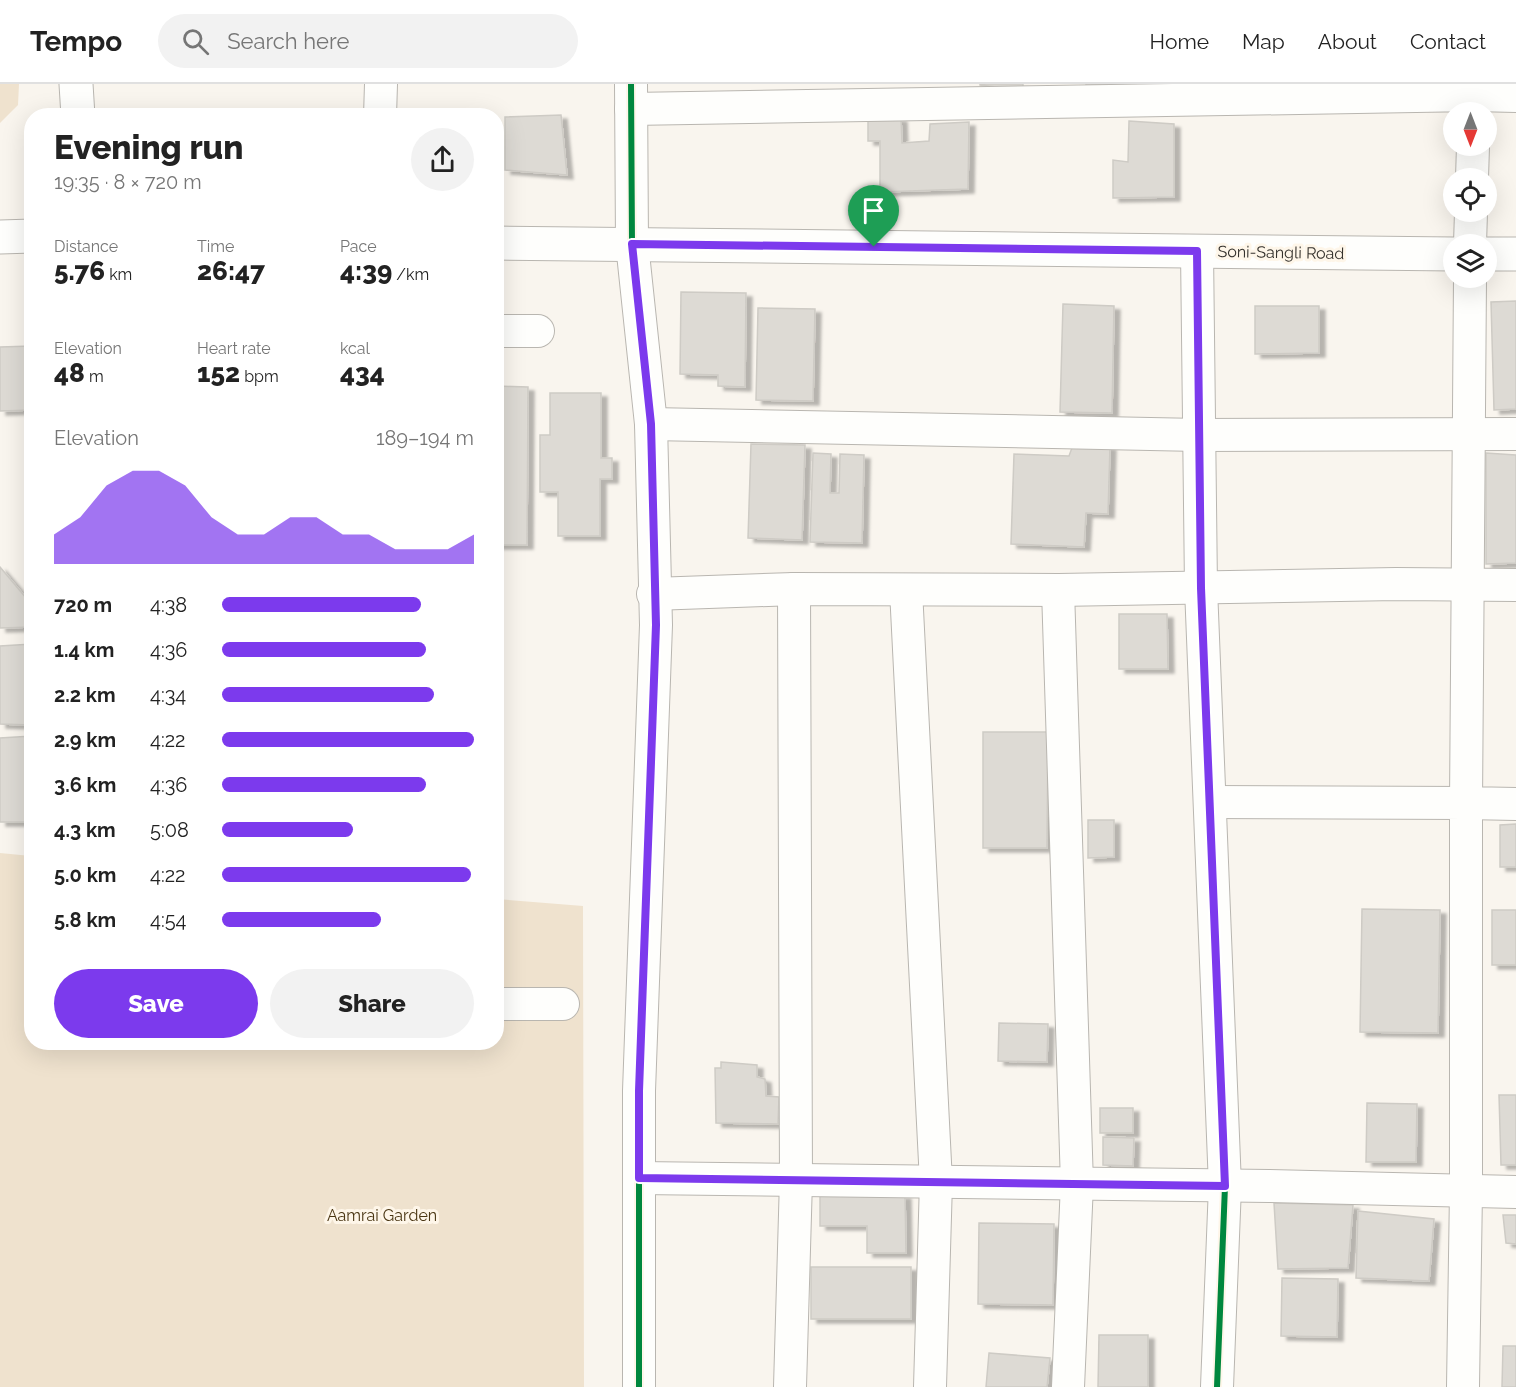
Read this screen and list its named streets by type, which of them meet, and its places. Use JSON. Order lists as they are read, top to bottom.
{
  "streets": {
    "main road": ["Soni-Sangli Road"]
  },
  "parks": ["Aamrai Garden"],
  "north": "bottom",
  "page": {
    "header": "Tempo",
    "search": "Search here",
    "nav": [
      "Home",
      "Map",
      "About",
      "Contact"
    ],
    "heading": ["Evening run", "19:35 · 8 × 720 m"],
    "stats": [
      ["Distance", "5.76 km"],
      ["Time", "26:47"],
      ["Pace", "4:39 /km"],
      ["Elevation", "48 m"],
      ["Heart rate", "152 bpm"],
      ["kcal", "434"]
    ],
    "chart": ["Elevation", "189–194 m"],
    "list": [
      {
        "name": "720 m",
        "note": "4:38"
      },
      {
        "name": "1.4 km",
        "note": "4:36"
      },
      {
        "name": "2.2 km",
        "note": "4:34"
      },
      {
        "name": "2.9 km",
        "note": "4:22"
      },
      {
        "name": "3.6 km",
        "note": "4:36"
      },
      {
        "name": "4.3 km",
        "note": "5:08"
      },
      {
        "name": "5.0 km",
        "note": "4:22"
      },
      {
        "name": "5.8 km",
        "note": "4:54"
      }
    ],
    "buttons": ["Save", "Share"]
  }
}
